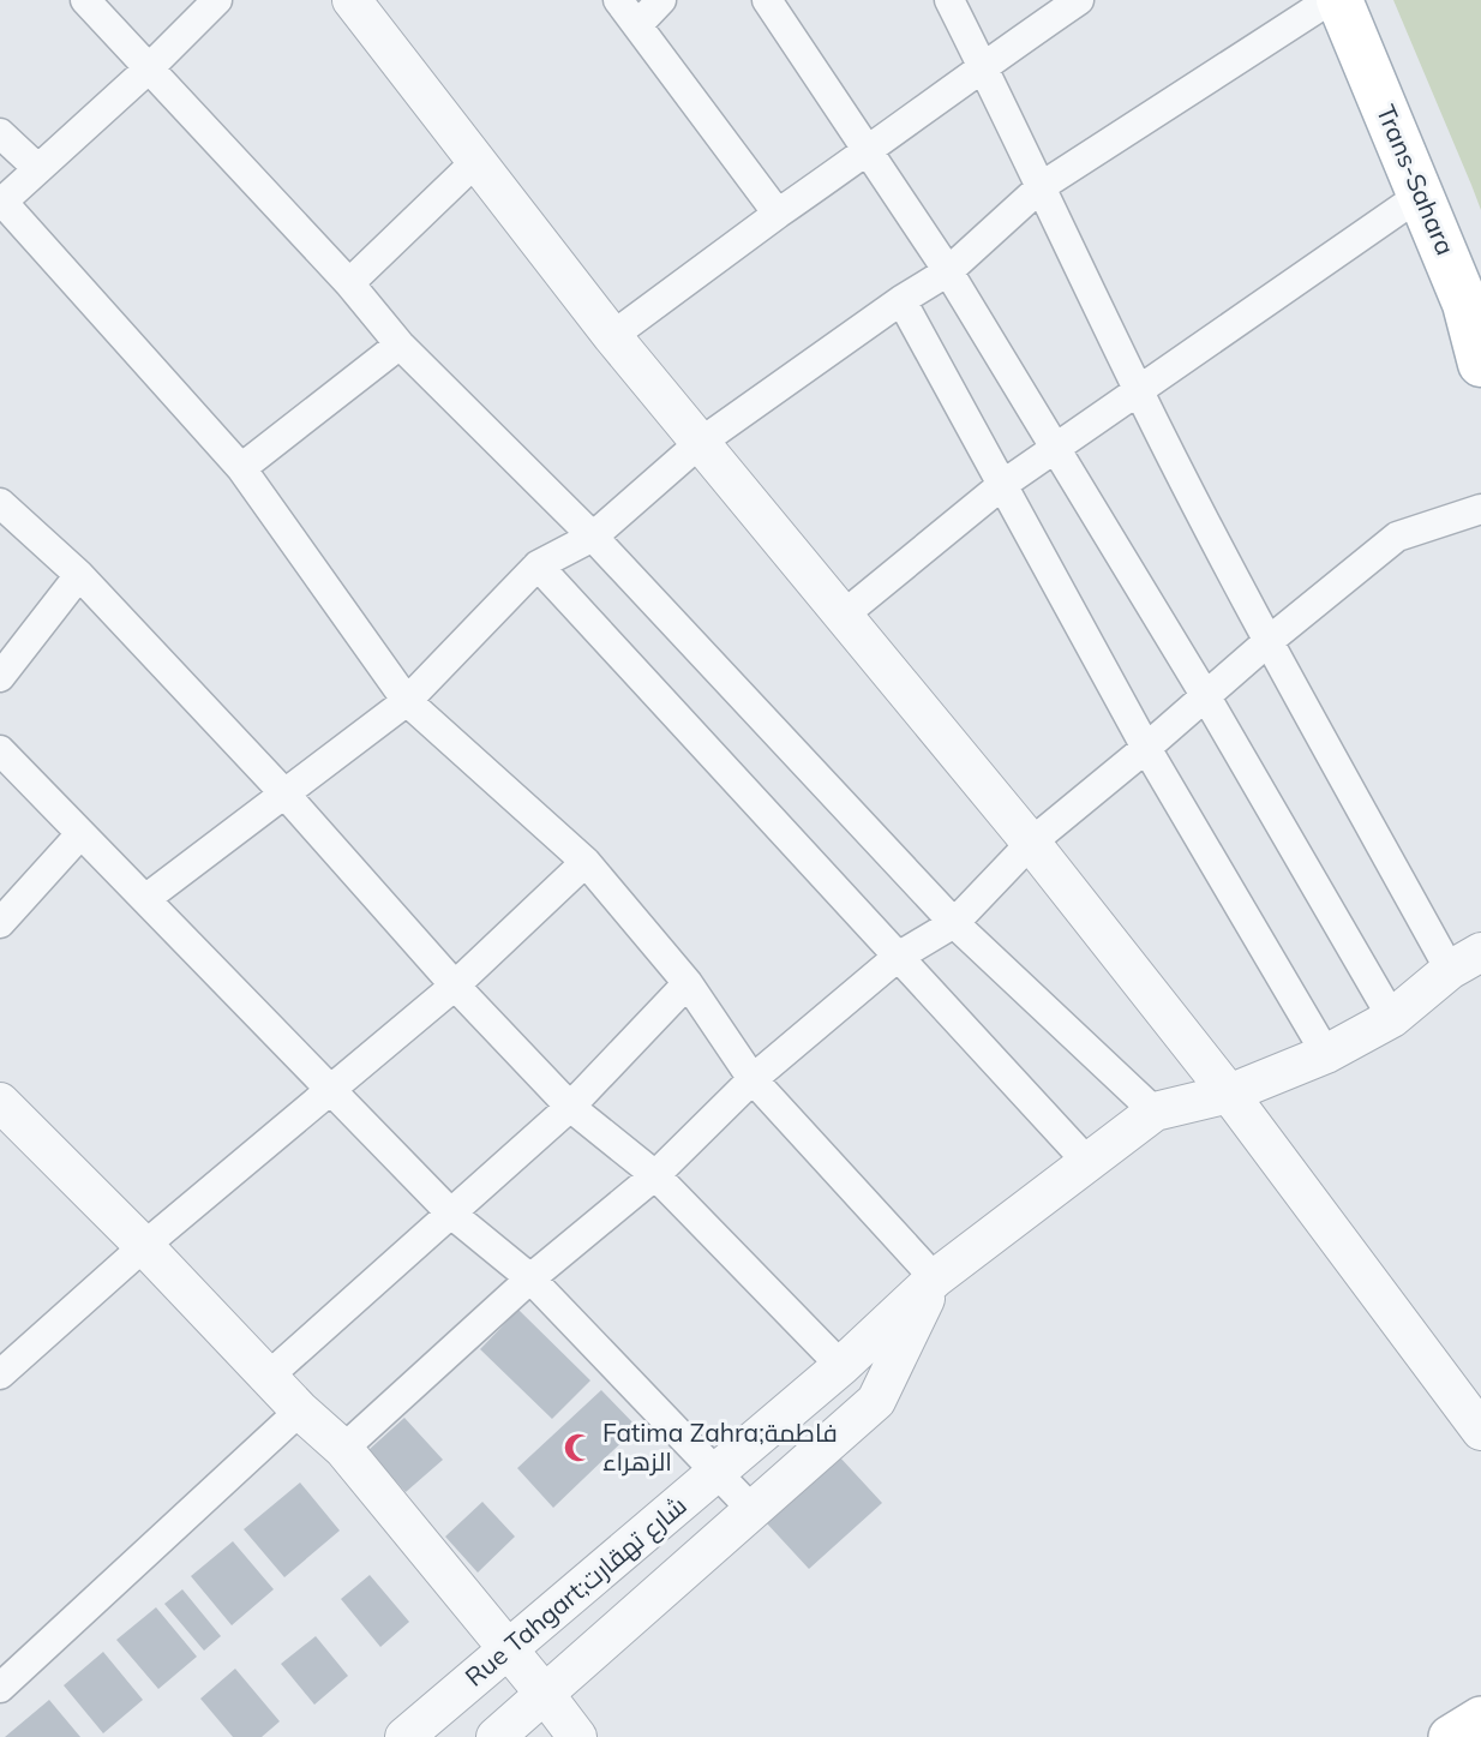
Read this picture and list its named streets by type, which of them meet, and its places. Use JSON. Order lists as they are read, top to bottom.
{
  "streets": {
    "main road": ["Trans-Sahara"],
    "street": ["Rue Tahgart;شارع تهقارت"]
  },
  "places": {
    "mosque": ["Fatima Zahra;فاطمة الزهراء"]
  }
}
